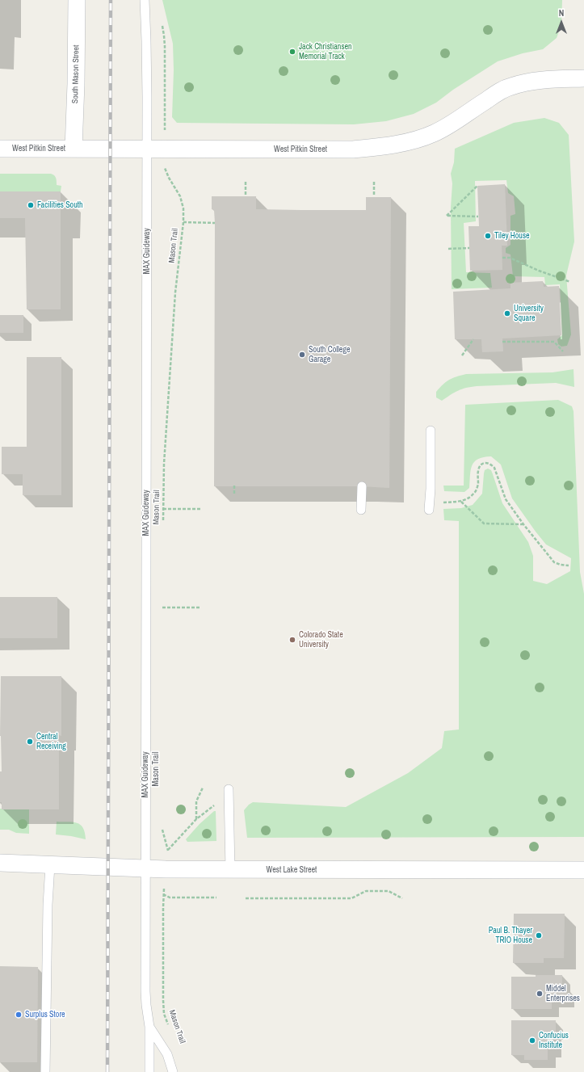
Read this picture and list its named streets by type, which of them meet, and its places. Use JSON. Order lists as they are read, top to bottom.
{
  "streets": {
    "street": ["South Mason Street", "West Pitkin Street", "West Lake Street"],
    "lane": ["MAX Guideway"],
    "path": ["Mason Trail"]
  },
  "crossings": [
    ["South Mason Street", "West Pitkin Street"],
    ["West Pitkin Street", "MAX Guideway"],
    ["MAX Guideway", "West Lake Street"]
  ],
  "places": [
    "Jack Christiansen Memorial Track",
    "Facilities South",
    "Tiley House",
    "University Square",
    "South College Garage",
    "Colorado State University",
    "Central Receiving",
    "Paul B. Thayer TRIO House",
    "Middel Enterprises",
    "Surplus Store",
    "Confucius Institute"
  ],
  "north": "top"
}
